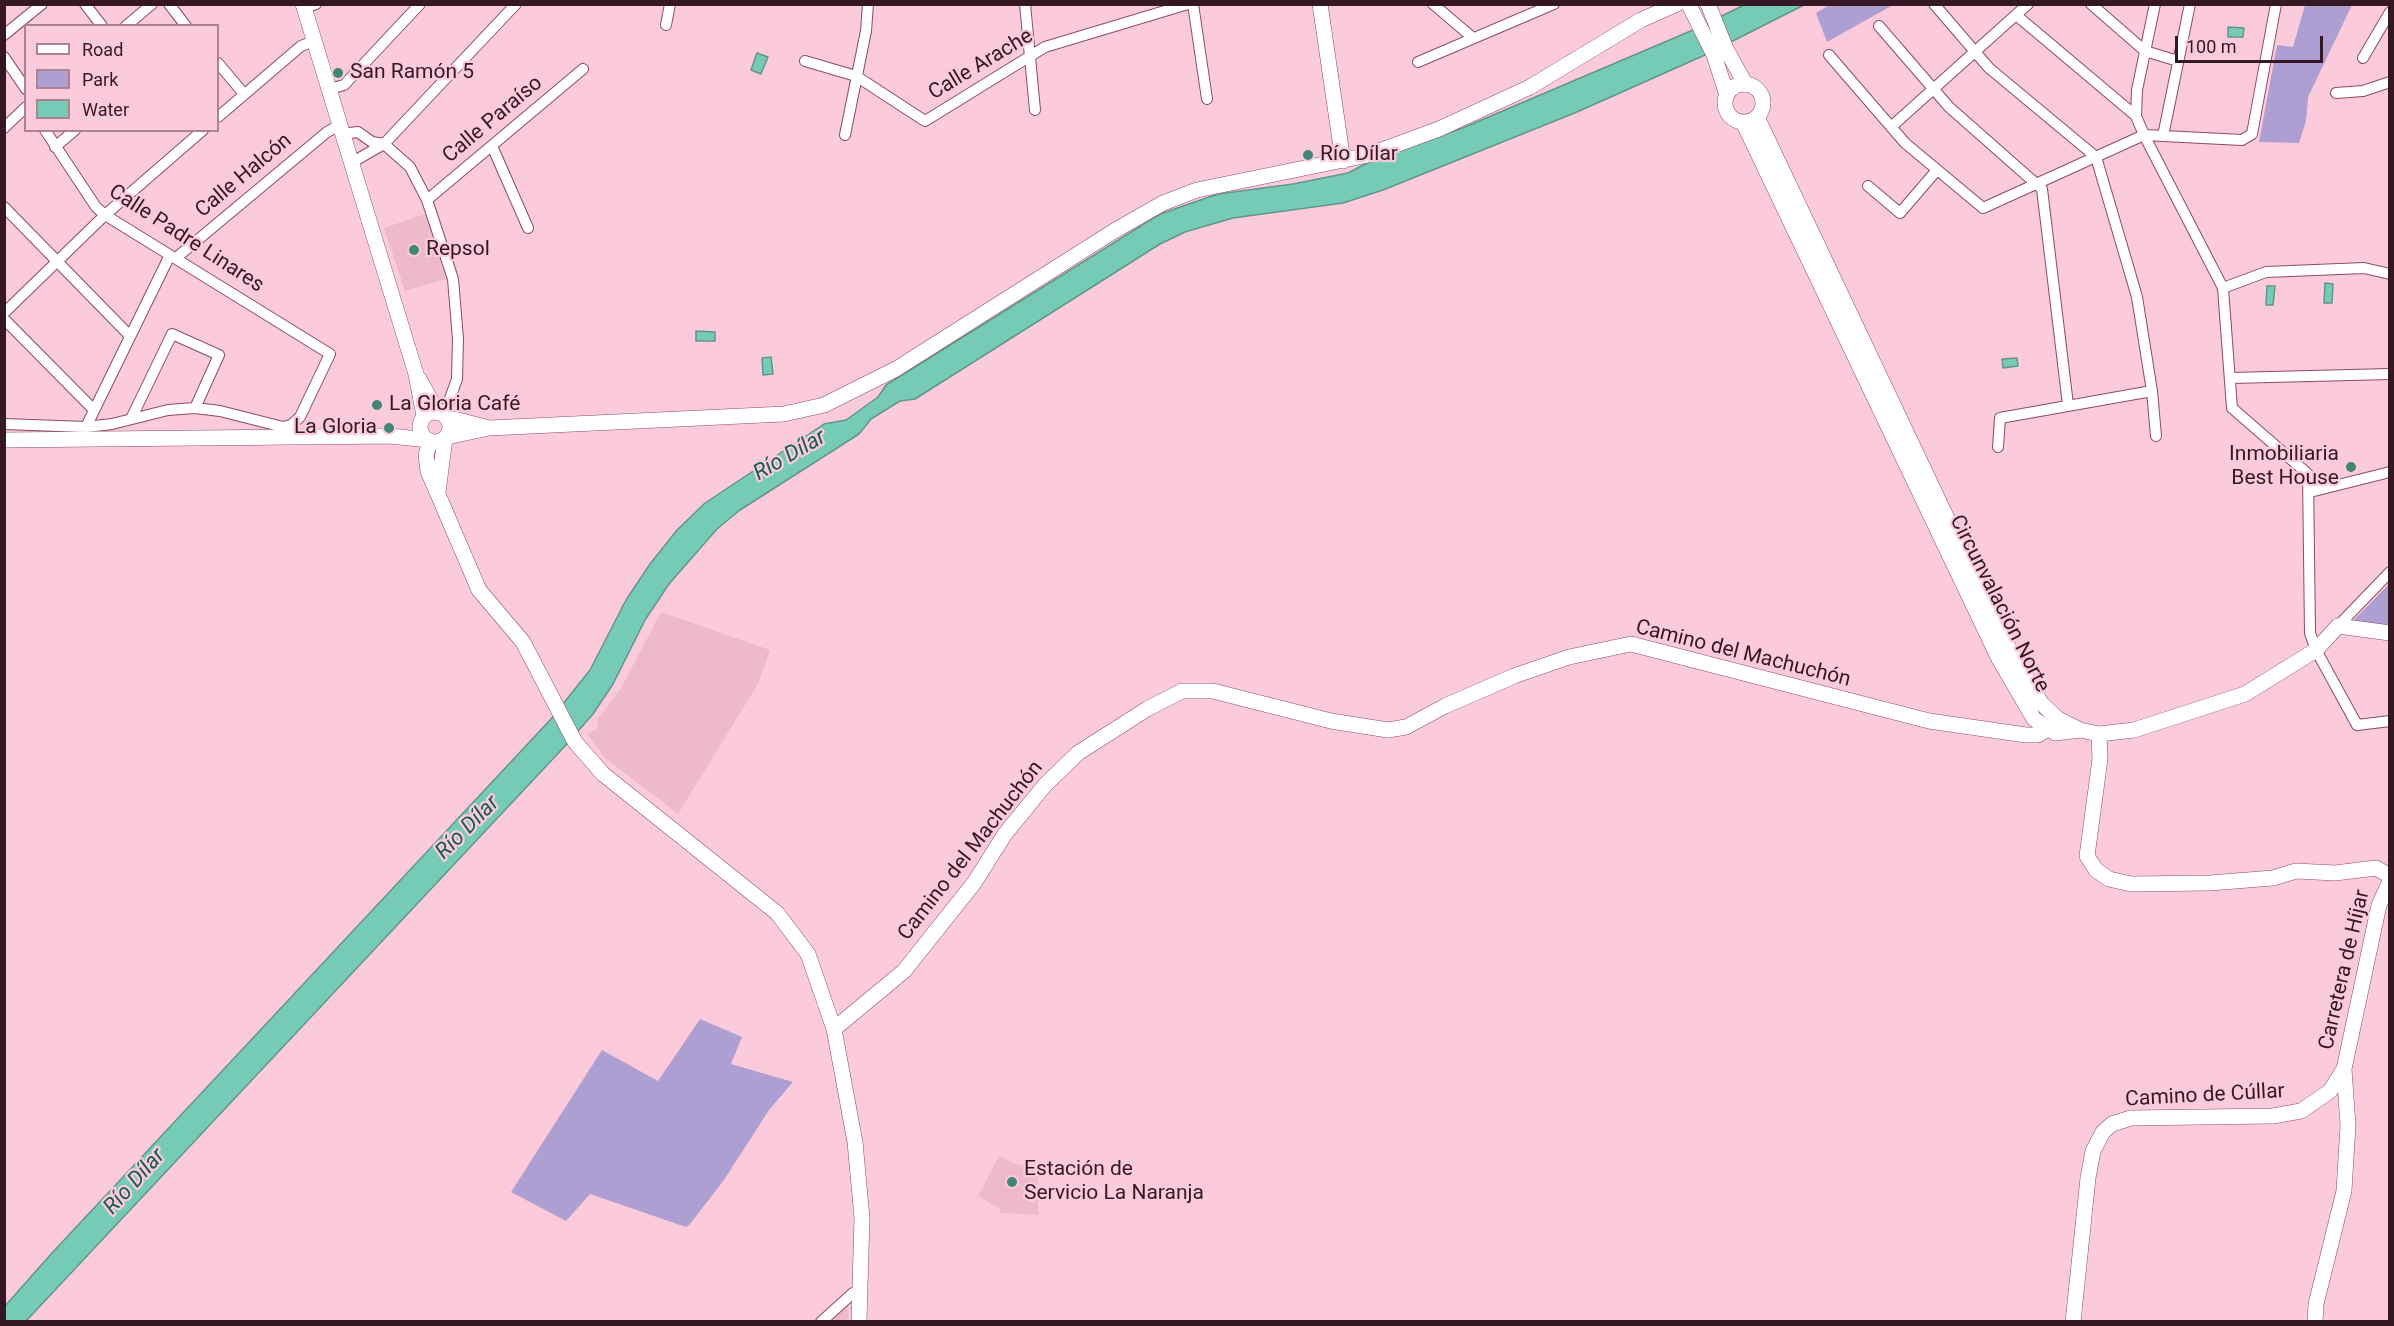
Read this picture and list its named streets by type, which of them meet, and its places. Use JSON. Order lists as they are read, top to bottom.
{
  "streets": {
    "street": [
      "Calle Arache",
      "Calle Paraíso",
      "Calle Halcón",
      "Calle Padre Linares",
      "Circunvalación Norte",
      "Camino del Machuchón",
      "Carretera de Híjar",
      "Camino de Cúllar"
    ]
  },
  "crossings": [
    ["Calle Halcón", "Calle Padre Linares"],
    ["Circunvalación Norte", "Camino del Machuchón"],
    ["Carretera de Híjar", "Camino de Cúllar"]
  ],
  "water": ["Río Dílar"],
  "places": [
    "San Ramón 5",
    "Río Dílar",
    "Repsol",
    "La Gloria Café",
    "La Gloria",
    "Inmobiliaria Best House",
    "Estación de Servicio La Naranja"
  ],
  "legend": ["Road", "Park", "Water"],
  "scale_bar": "100 m"
}
